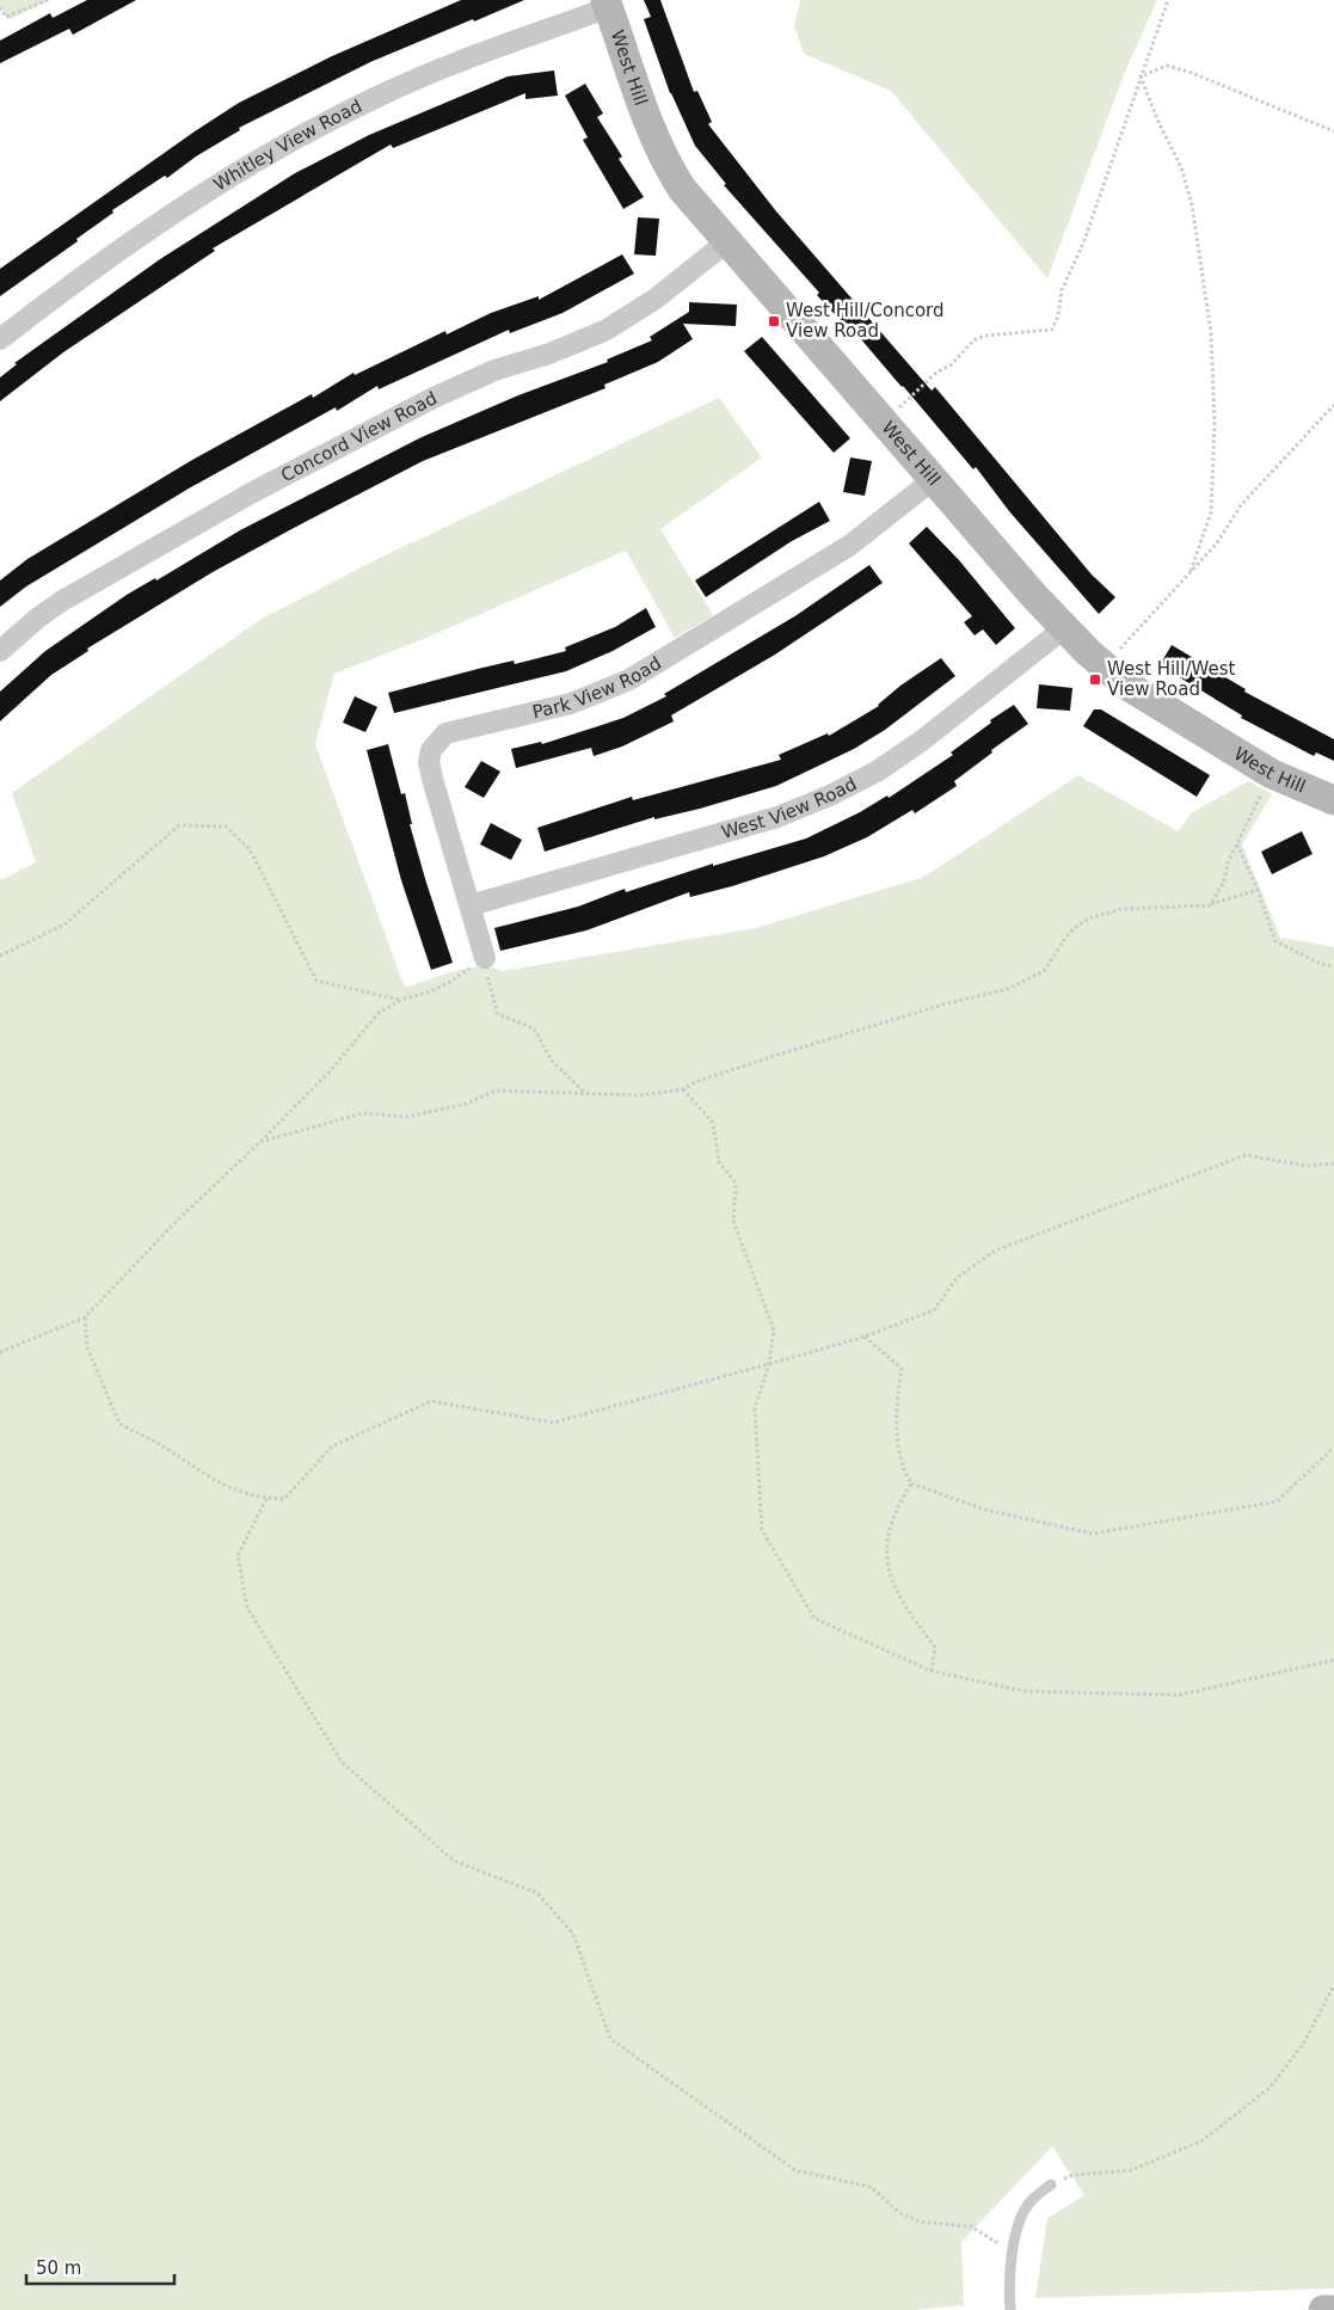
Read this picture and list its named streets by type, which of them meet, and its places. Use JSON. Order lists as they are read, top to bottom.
{
  "streets": {
    "street": [
      "West Hill",
      "Whitley View Road",
      "Concord View Road",
      "Park View Road",
      "West View Road"
    ]
  },
  "crossings": [
    ["West Hill", "Whitley View Road"],
    ["West Hill", "Concord View Road"],
    ["West Hill", "Park View Road"],
    ["West Hill", "West View Road"],
    ["Park View Road", "West View Road"]
  ],
  "places": {
    "transit": ["West Hill/Concord View Road", "West Hill/West View Road"]
  },
  "scale_bar": "50 m"
}
